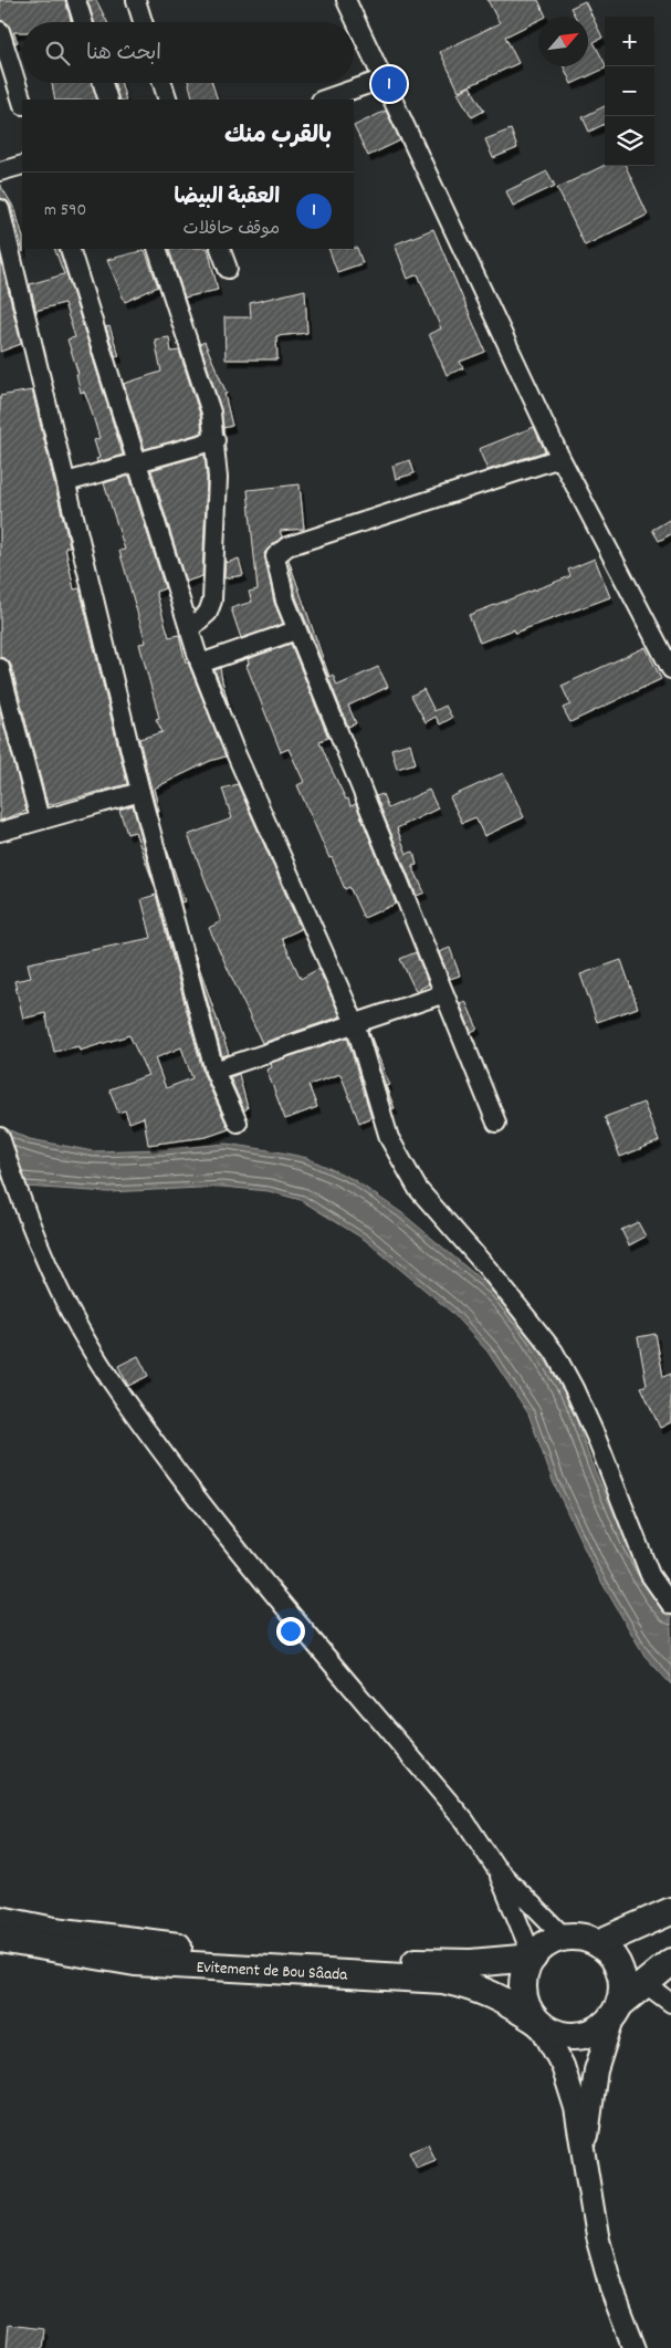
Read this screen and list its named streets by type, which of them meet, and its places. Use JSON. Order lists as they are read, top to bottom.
{
  "streets": {
    "highway": ["Evitement de Bou Sâada"]
  },
  "north": "top right",
  "page": {
    "map_buttons": ["+", "−"],
    "search": "ابحث هنا",
    "pins": "1",
    "heading": "بالقرب منك",
    "list": [
      {
        "mark": "1",
        "name": "العقبة البيضا",
        "note": "موقف حافلات",
        "value": "590 m"
      }
    ]
  }
}
